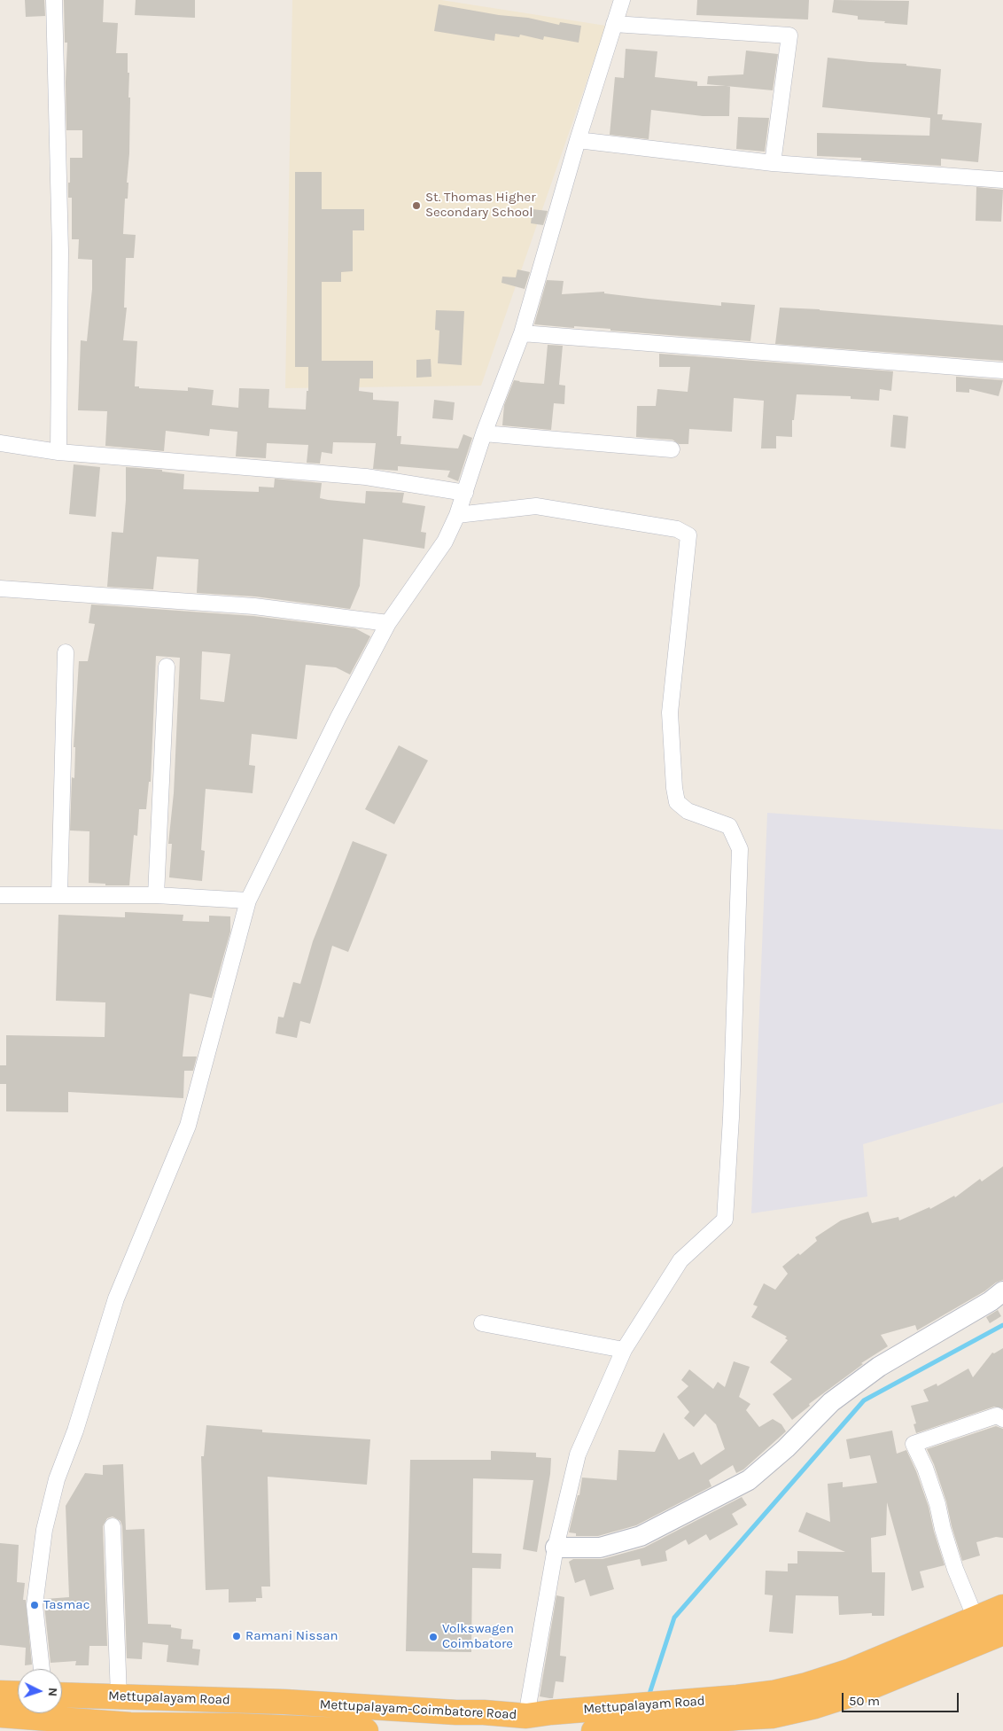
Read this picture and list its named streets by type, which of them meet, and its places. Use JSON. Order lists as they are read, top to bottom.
{
  "streets": {
    "highway": ["Mettupalayam Road", "Mettupalayam-Coimbatore Road"]
  },
  "crossings": [
    ["Mettupalayam Road", "Mettupalayam-Coimbatore Road"]
  ],
  "places": [
    "St. Thomas Higher Secondary School",
    "Tasmac",
    "Ramani Nissan",
    "Volkswagen Coimbatore"
  ],
  "scale_bar": "50 m",
  "north": "right"
}
